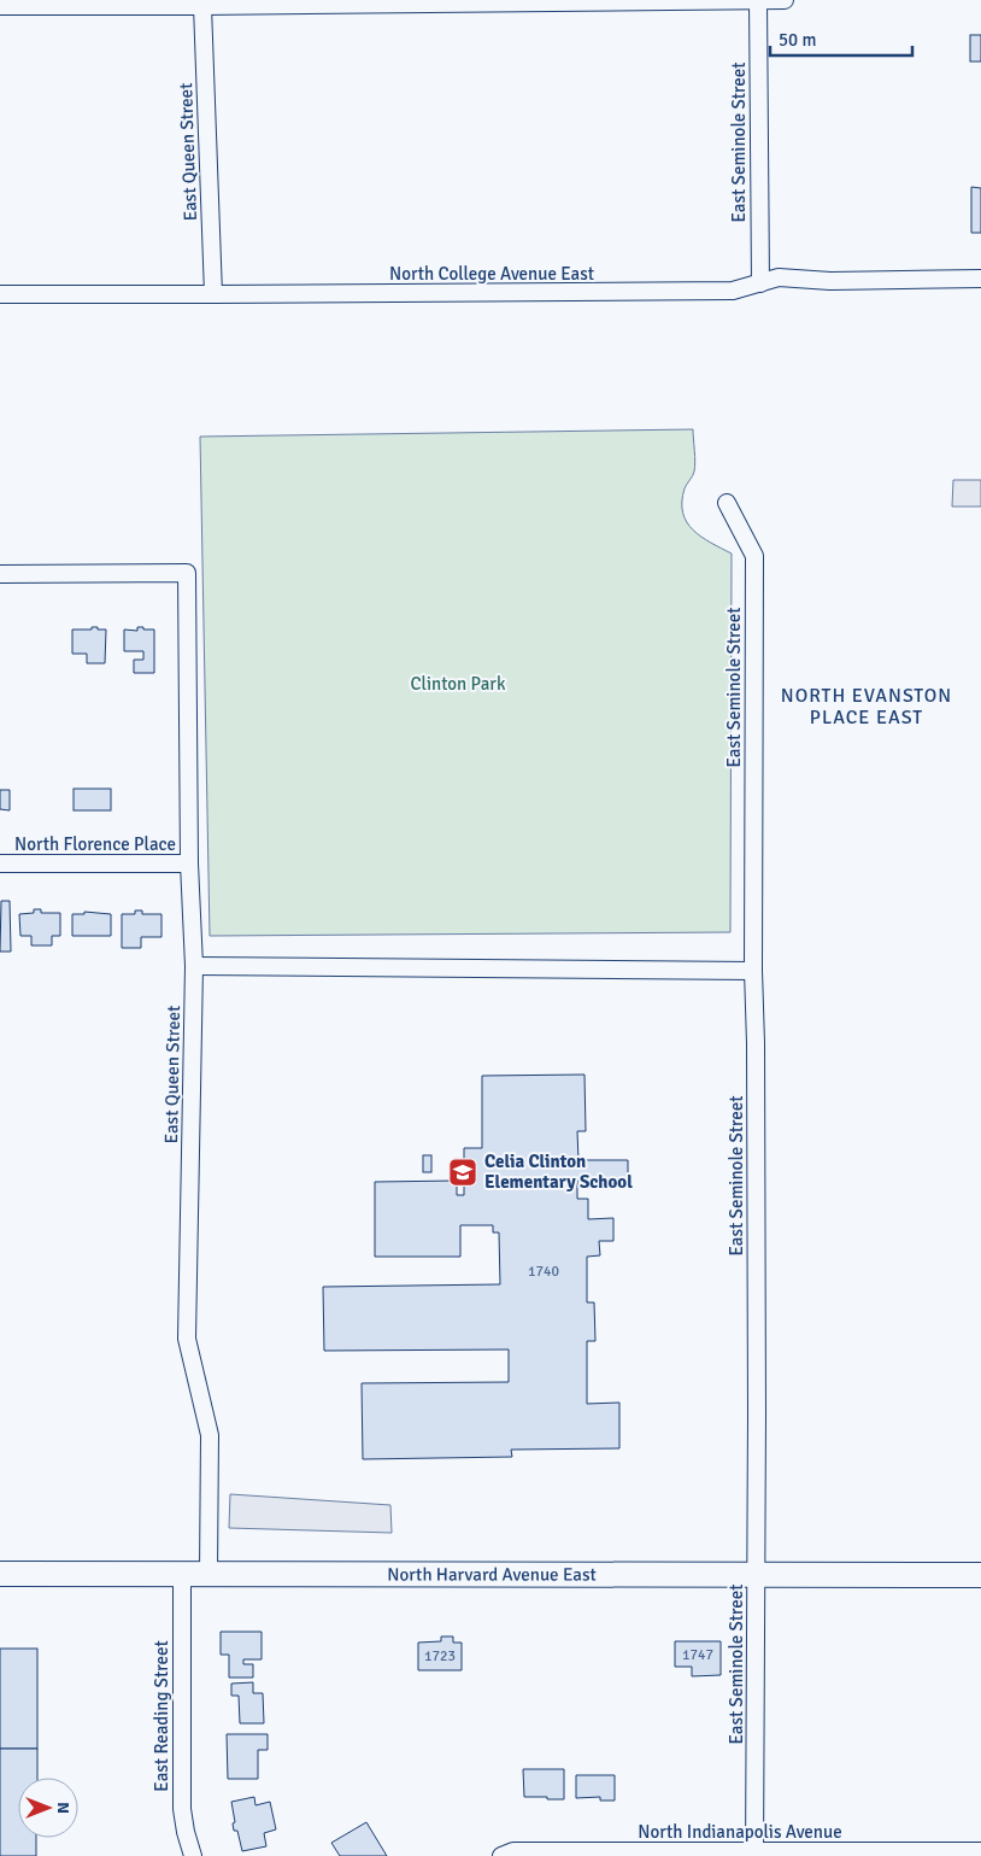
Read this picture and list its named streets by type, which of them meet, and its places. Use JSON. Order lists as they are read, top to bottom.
{
  "streets": {
    "main road": ["North Harvard Avenue East"],
    "street": [
      "East Seminole Street",
      "East Queen Street",
      "North College Avenue East",
      "North Florence Place",
      "East Reading Street",
      "North Indianapolis Avenue"
    ]
  },
  "crossings": [
    ["East Seminole Street", "North College Avenue East"],
    ["East Seminole Street", "North Harvard Avenue East"],
    ["East Seminole Street", "North Indianapolis Avenue"],
    ["East Queen Street", "North College Avenue East"],
    ["East Queen Street", "North Florence Place"],
    ["East Queen Street", "North Harvard Avenue East"],
    ["North Harvard Avenue East", "East Reading Street"]
  ],
  "districts": ["NORTH EVANSTON PLACE EAST"],
  "parks": ["Clinton Park"],
  "places": {
    "school or university": ["Celia Clinton Elementary School"]
  },
  "house_numbers": ["1740", "1747", "1723"],
  "scale_bar": "50 m",
  "north": "right"
}
